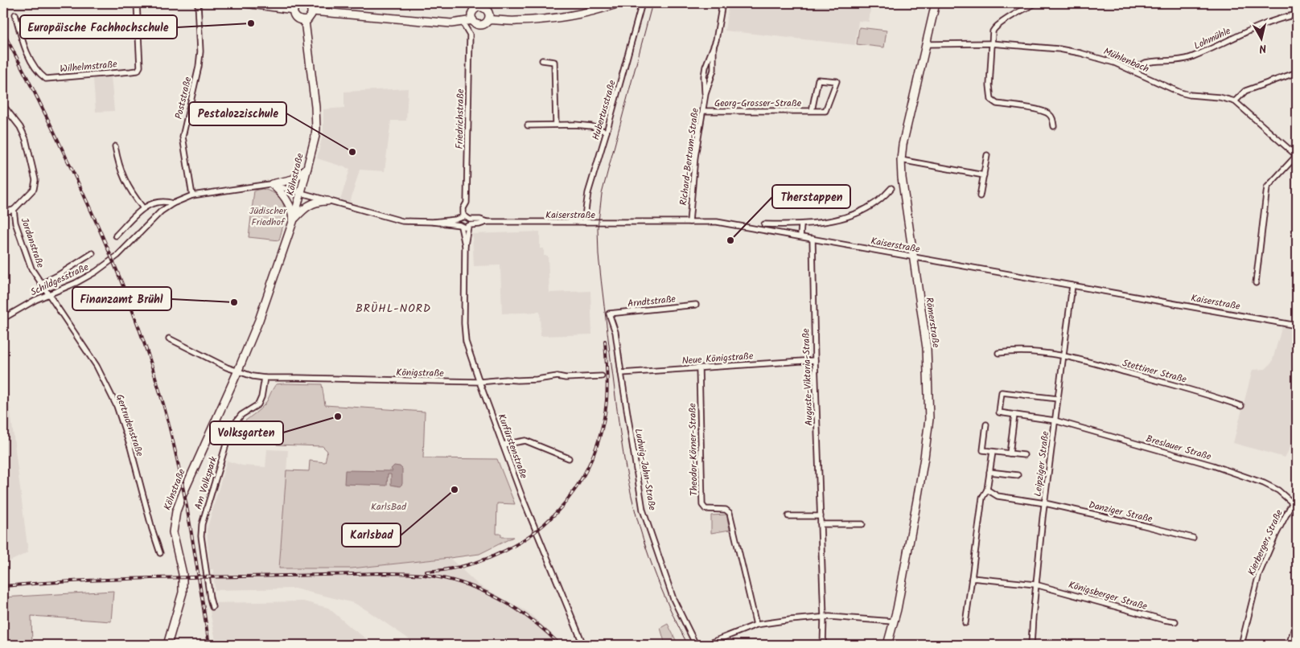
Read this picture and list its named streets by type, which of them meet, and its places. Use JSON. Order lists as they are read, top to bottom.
{
  "streets": {
    "main road": ["Kölnstraße", "Römerstraße"],
    "street": [
      "Lohmühle",
      "Mühlenbach",
      "Wilhelmstraße",
      "Poststraße",
      "Georg-Grosser-Straße",
      "Hubertusstraße",
      "Friedrichstraße",
      "Richard-Bertram-Straße",
      "Kaiserstraße",
      "Jordanstraße",
      "Schildgesstraße",
      "Arndtstraße",
      "Neue Königstraße",
      "Stettiner Straße",
      "Königstraße",
      "Auguste-Viktoria-Straße",
      "Gertrudenstraße",
      "Kurfürstenstraße",
      "Breslauer Straße",
      "Theodor-Körner-Straße",
      "Leipziger Straße",
      "Ludwig-Jahn-Straße",
      "Am Volkspark",
      "Danziger Straße",
      "Kierberger Straße",
      "Königsberger Straße"
    ]
  },
  "crossings": [
    ["Lohmühle", "Mühlenbach"],
    ["Mühlenbach", "Römerstraße"],
    ["Poststraße", "Schildgesstraße"],
    ["Georg-Grosser-Straße", "Richard-Bertram-Straße"],
    ["Hubertusstraße", "Kaiserstraße"],
    ["Friedrichstraße", "Kaiserstraße"],
    ["Friedrichstraße", "Kurfürstenstraße"],
    ["Richard-Bertram-Straße", "Kaiserstraße"],
    ["Kölnstraße", "Schildgesstraße"],
    ["Kölnstraße", "Königstraße"],
    ["Kaiserstraße", "Römerstraße"],
    ["Kaiserstraße", "Auguste-Viktoria-Straße"],
    ["Kaiserstraße", "Kurfürstenstraße"],
    ["Kaiserstraße", "Leipziger Straße"],
    ["Jordanstraße", "Schildgesstraße"],
    ["Jordanstraße", "Gertrudenstraße"],
    ["Schildgesstraße", "Gertrudenstraße"],
    ["Arndtstraße", "Ludwig-Jahn-Straße"],
    ["Neue Königstraße", "Auguste-Viktoria-Straße"],
    ["Neue Königstraße", "Theodor-Körner-Straße"],
    ["Neue Königstraße", "Ludwig-Jahn-Straße"],
    ["Stettiner Straße", "Leipziger Straße"],
    ["Königstraße", "Kurfürstenstraße"],
    ["Königstraße", "Am Volkspark"],
    ["Breslauer Straße", "Leipziger Straße"],
    ["Breslauer Straße", "Kierberger Straße"],
    ["Leipziger Straße", "Danziger Straße"],
    ["Leipziger Straße", "Königsberger Straße"]
  ],
  "districts": ["BRÜHL-NORD"],
  "parks": ["Jüdischer Friedhof", "KarlsBad"],
  "places": [
    "Europäische Fachhochschule",
    "Pestalozzischule",
    "Therstappen",
    "Finanzamt Brühl",
    "Volksgarten",
    "Karlsbad"
  ],
  "north": "bottom"
}
